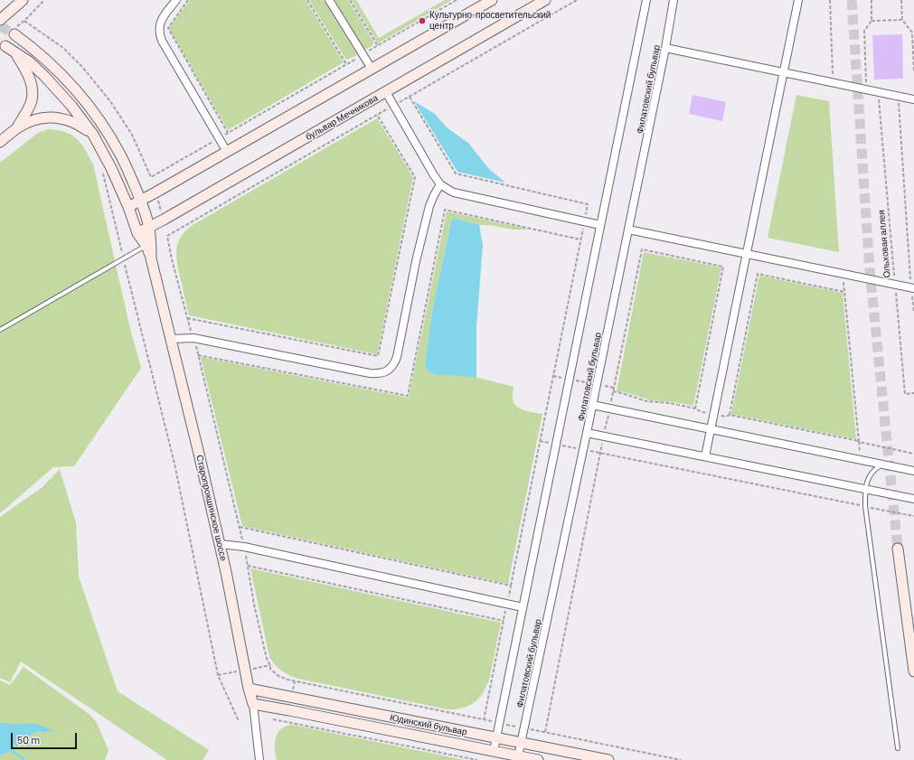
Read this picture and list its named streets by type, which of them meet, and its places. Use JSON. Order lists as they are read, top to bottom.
{
  "streets": {
    "street": [
      "Филатовский бульвар",
      "бульвар Мечникова",
      "Старопрокшинское шоссе",
      "Юдинский бульвар"
    ],
    "path": ["Ольховая аллея"]
  },
  "crossings": [
    ["Филатовский бульвар", "Юдинский бульвар"],
    ["бульвар Мечникова", "Старопрокшинское шоссе"],
    ["Старопрокшинское шоссе", "Юдинский бульвар"]
  ],
  "places": ["Культурно-просветительский центр"],
  "scale_bar": "50 m"
}
